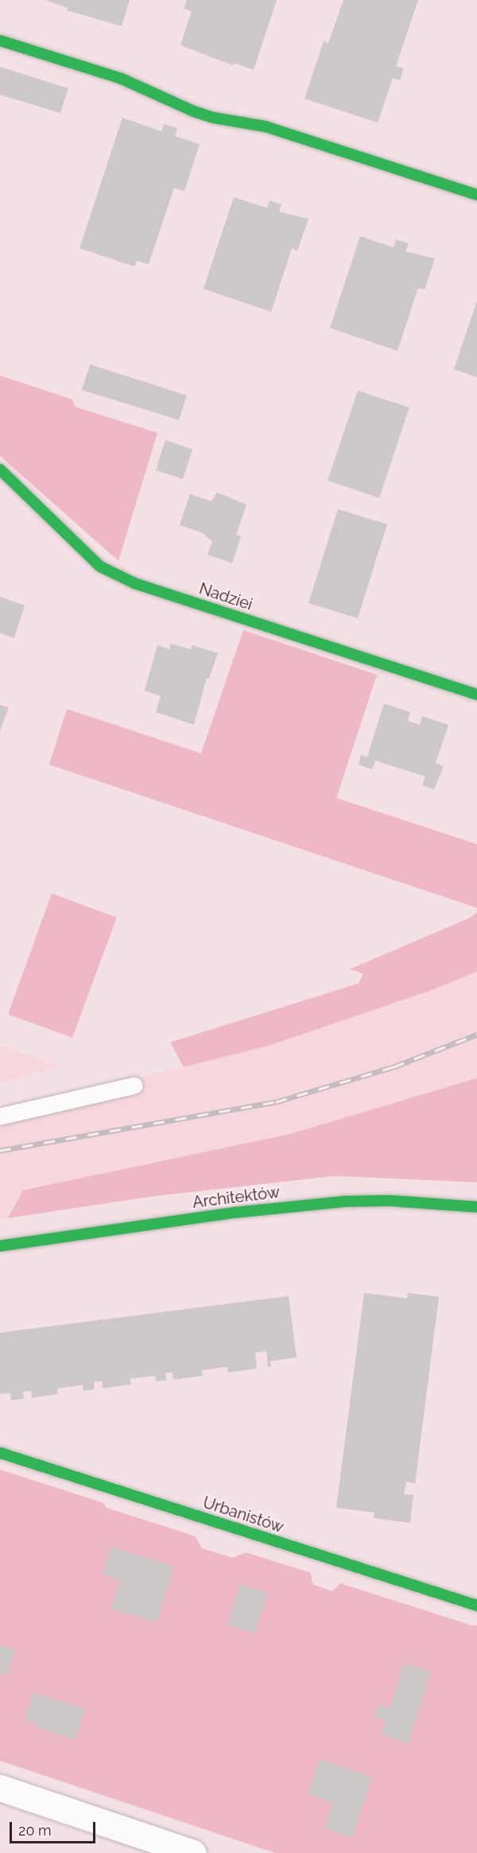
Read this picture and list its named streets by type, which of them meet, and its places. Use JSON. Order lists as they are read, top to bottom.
{
  "streets": {
    "street": ["Nadziei", "Architektów", "Urbanistów"]
  },
  "scale_bar": "20 m"
}
